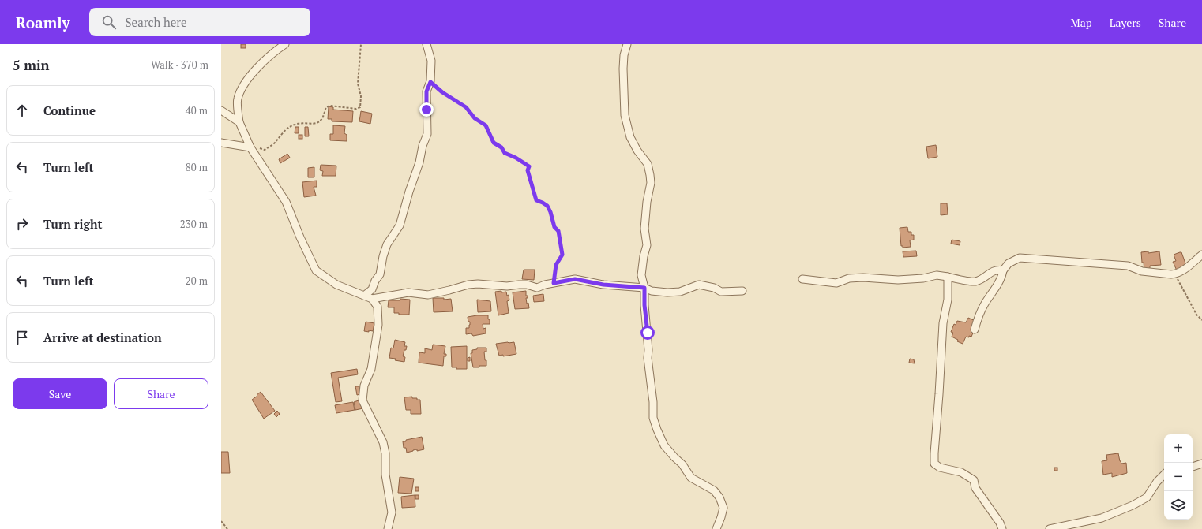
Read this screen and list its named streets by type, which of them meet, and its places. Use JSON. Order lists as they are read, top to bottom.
{
  "page": {
    "header": "Roamly",
    "search": "Search here",
    "nav": ["Map", "Layers", "Share"],
    "heading": ["5 min", "Walk · 370 m"],
    "list": [
      ["Continue", "40 m"],
      ["Turn left", "80 m"],
      ["Turn right", "230 m"],
      ["Turn left", "20 m"],
      "Arrive at destination"
    ],
    "buttons": ["Save", "Share"],
    "map_buttons": ["+", "−"]
  }
}
